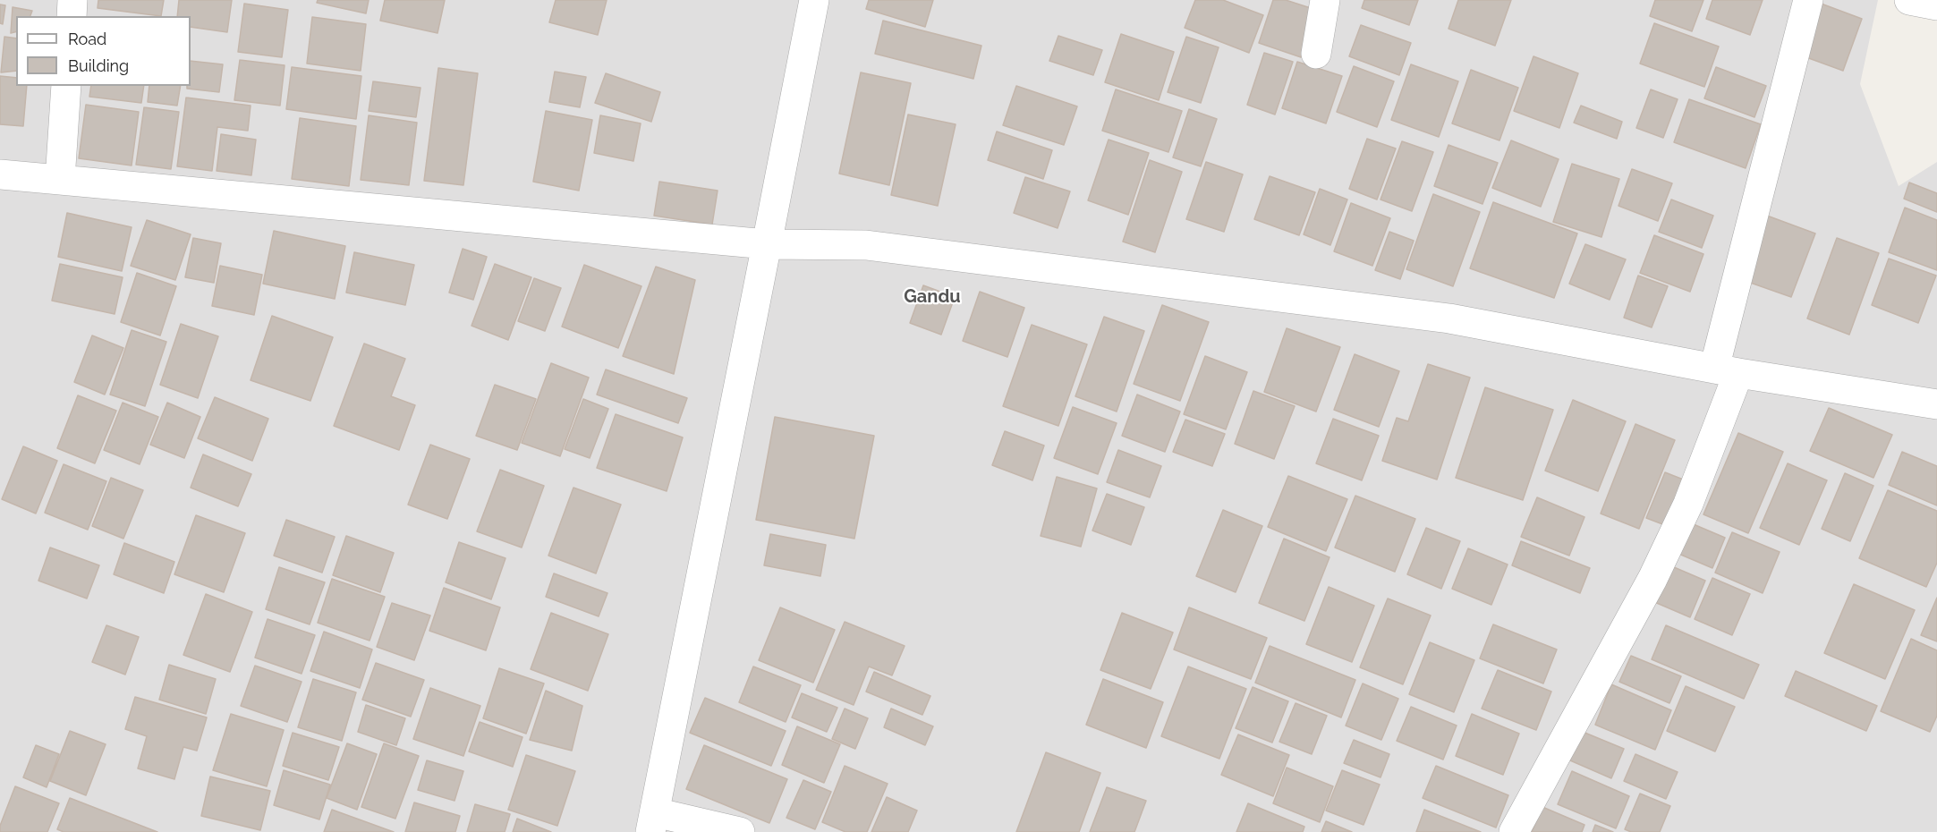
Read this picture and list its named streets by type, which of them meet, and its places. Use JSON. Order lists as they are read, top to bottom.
{
  "districts": ["Gandu"],
  "legend": ["Road", "Building"]
}
